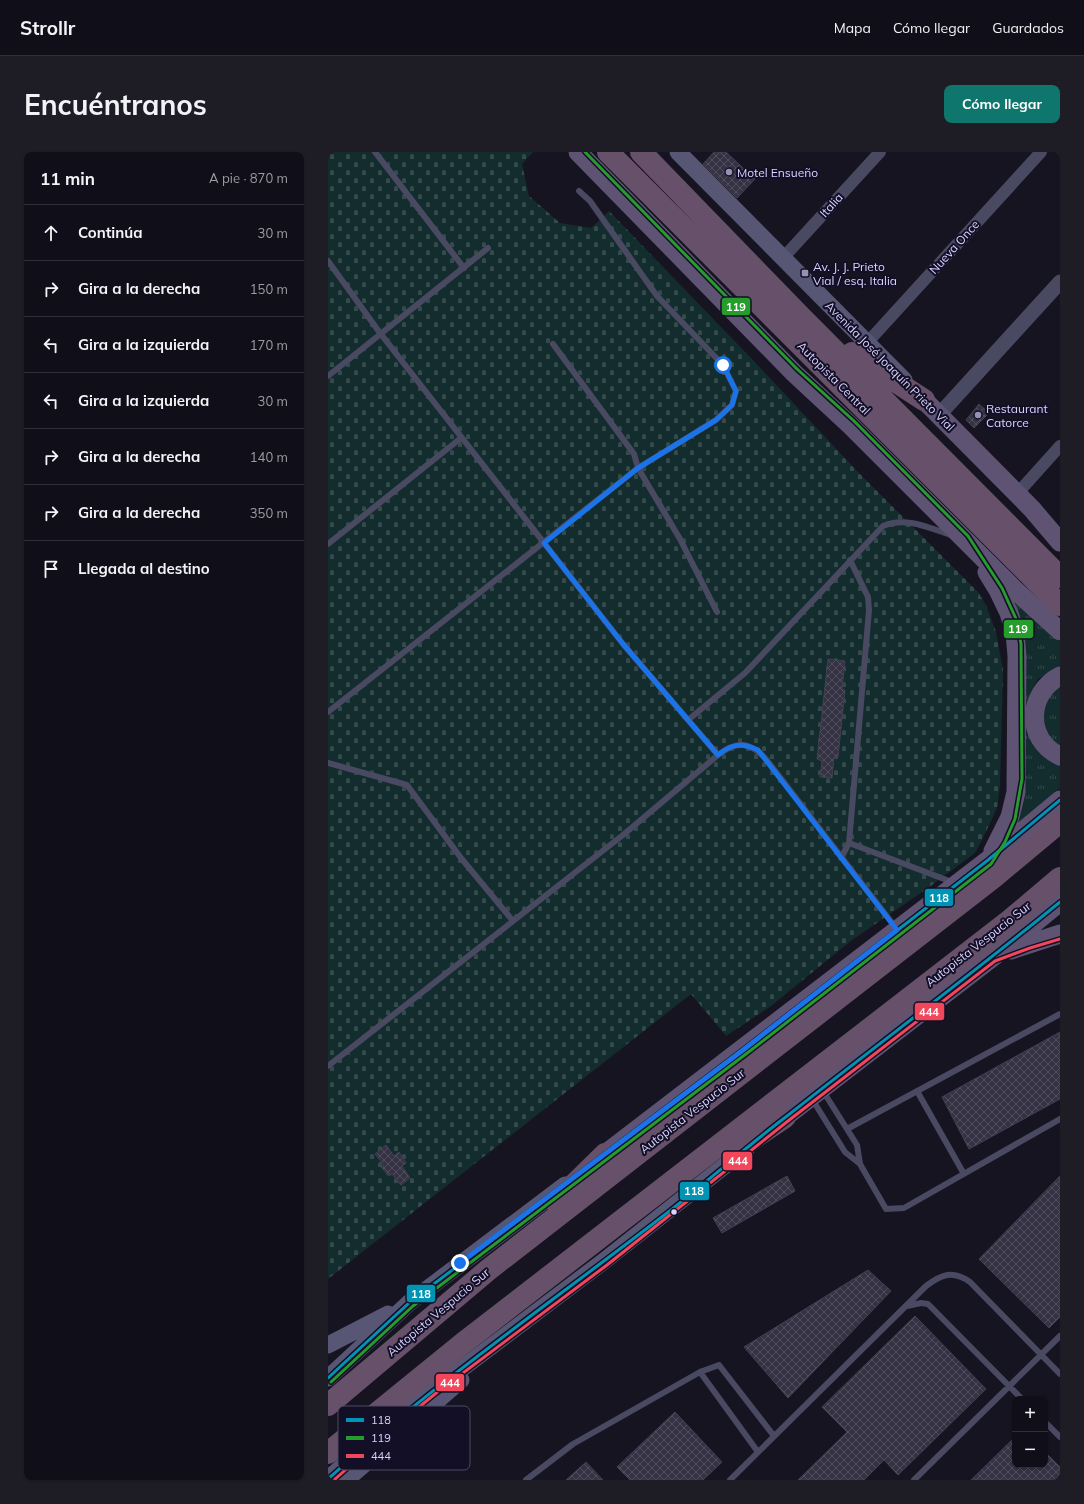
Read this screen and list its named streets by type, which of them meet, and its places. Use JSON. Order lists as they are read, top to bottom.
{
  "streets": {
    "highway": ["Autopista Central", "Autopista Vespucio Sur"],
    "main road": ["Avenida José Joaquín Prieto Vial"],
    "street": ["Italia", "Nueva Once"]
  },
  "crossings": [
    ["Italia", "Avenida José Joaquín Prieto Vial"],
    ["Nueva Once", "Avenida José Joaquín Prieto Vial"]
  ],
  "places": {
    "other": ["Motel Ensueño", "Restaurant Catorce"],
    "transit": ["Av. J. J. Prieto Vial / esq. Italia"]
  },
  "lines": ["transit line 119", "transit line 118", "transit line 444"],
  "legend": ["118", "119", "444"],
  "page": {
    "header": "Strollr",
    "nav": ["Mapa", "Cómo llegar", "Guardados"],
    "buttons": "Cómo llegar",
    "title": "Encuéntranos",
    "heading": ["11 min", "A pie · 870 m"],
    "list": [
      ["Continúa", "30 m"],
      ["Gira a la derecha", "150 m"],
      ["Gira a la izquierda", "170 m"],
      ["Gira a la izquierda", "30 m"],
      ["Gira a la derecha", "140 m"],
      ["Gira a la derecha", "350 m"],
      "Llegada al destino"
    ],
    "map_buttons": ["+", "−"]
  }
}
